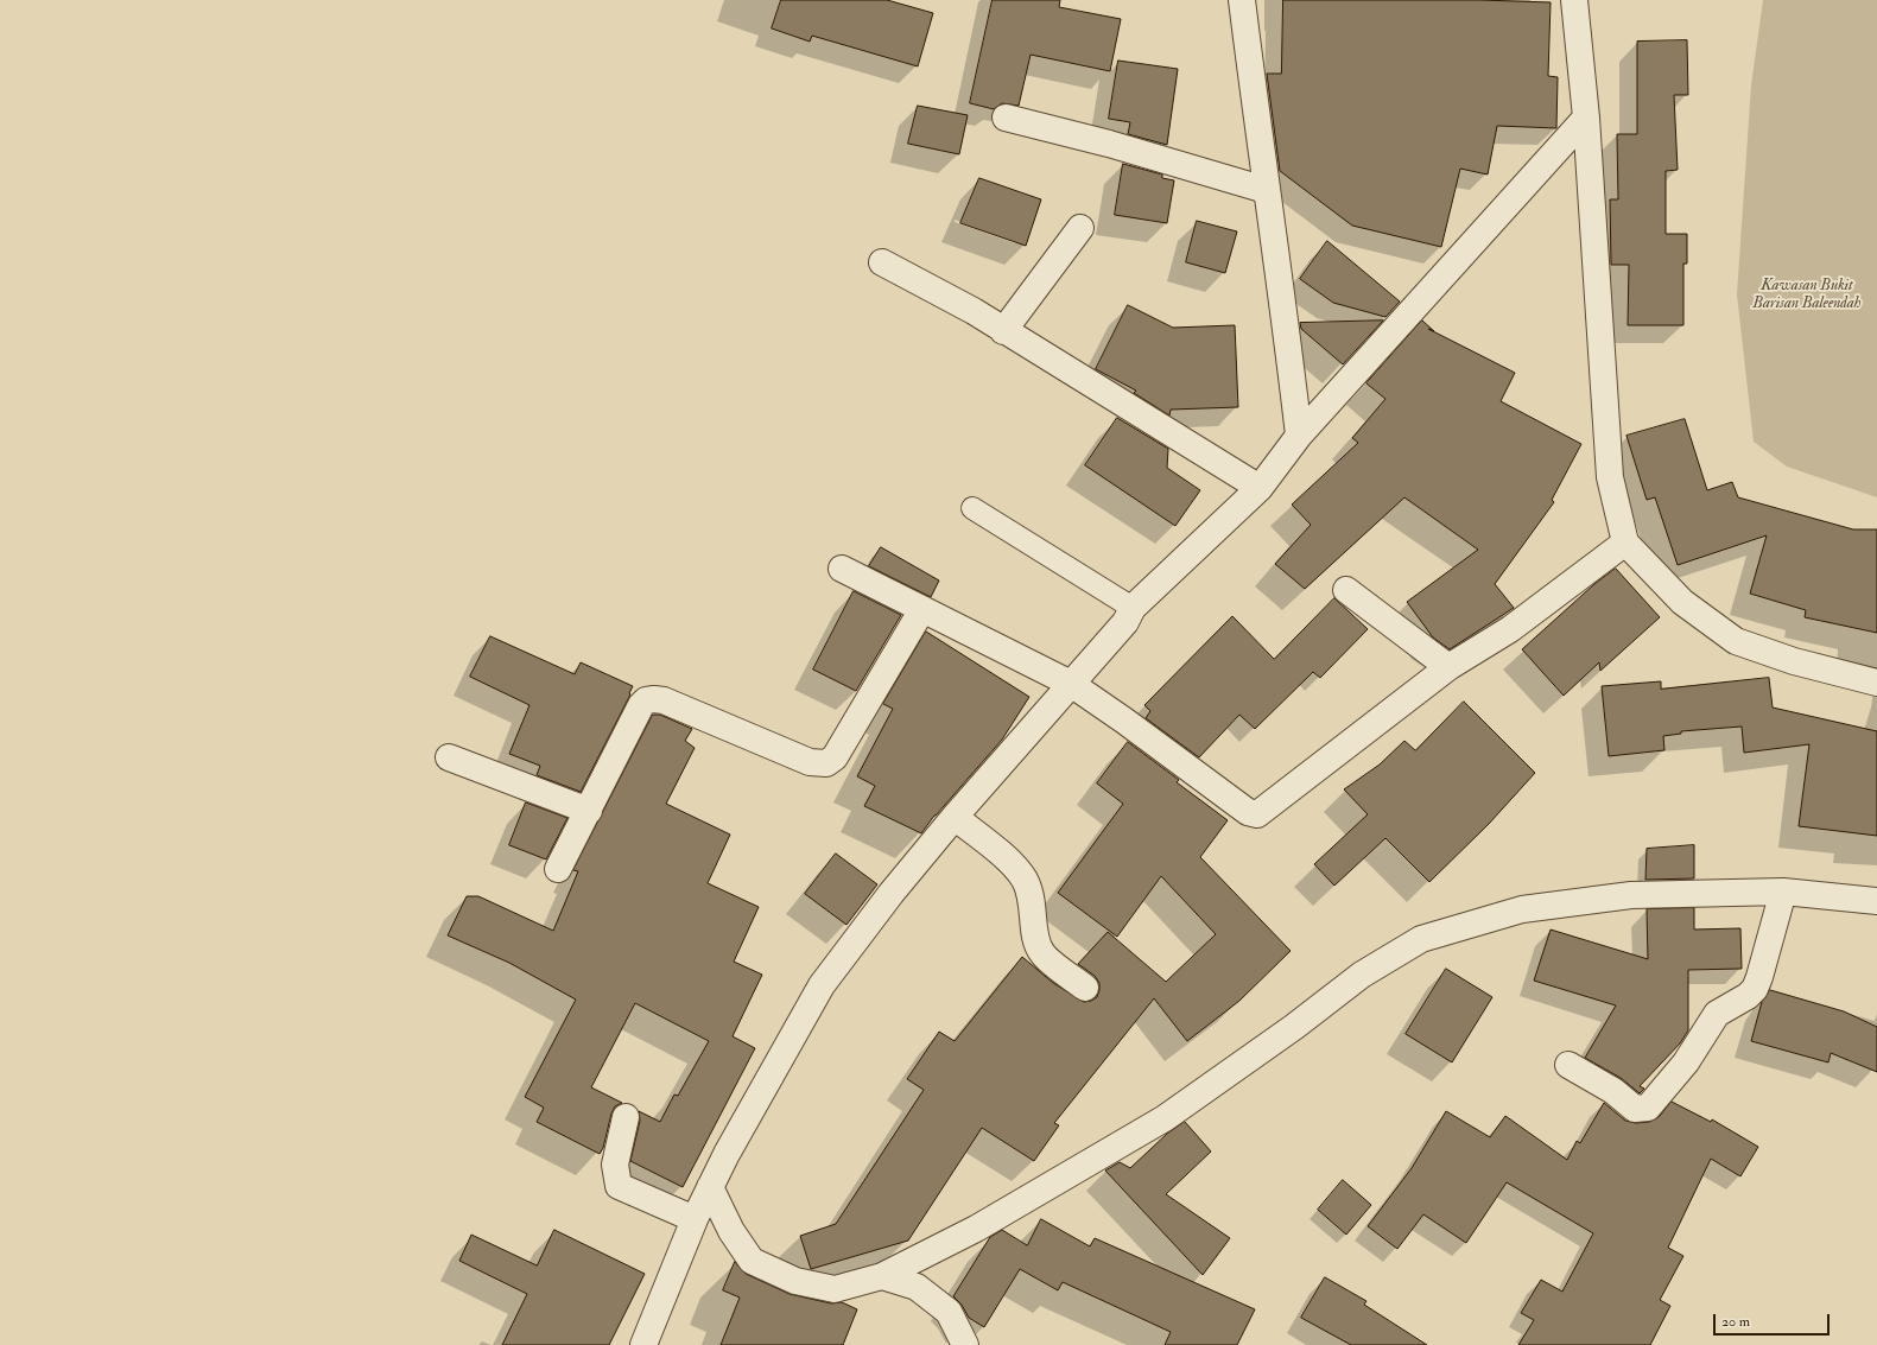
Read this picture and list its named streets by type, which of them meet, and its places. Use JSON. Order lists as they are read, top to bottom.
{
  "parks": ["Kawasan Bukit Barisan Baleendah"],
  "scale_bar": "20 m"
}
